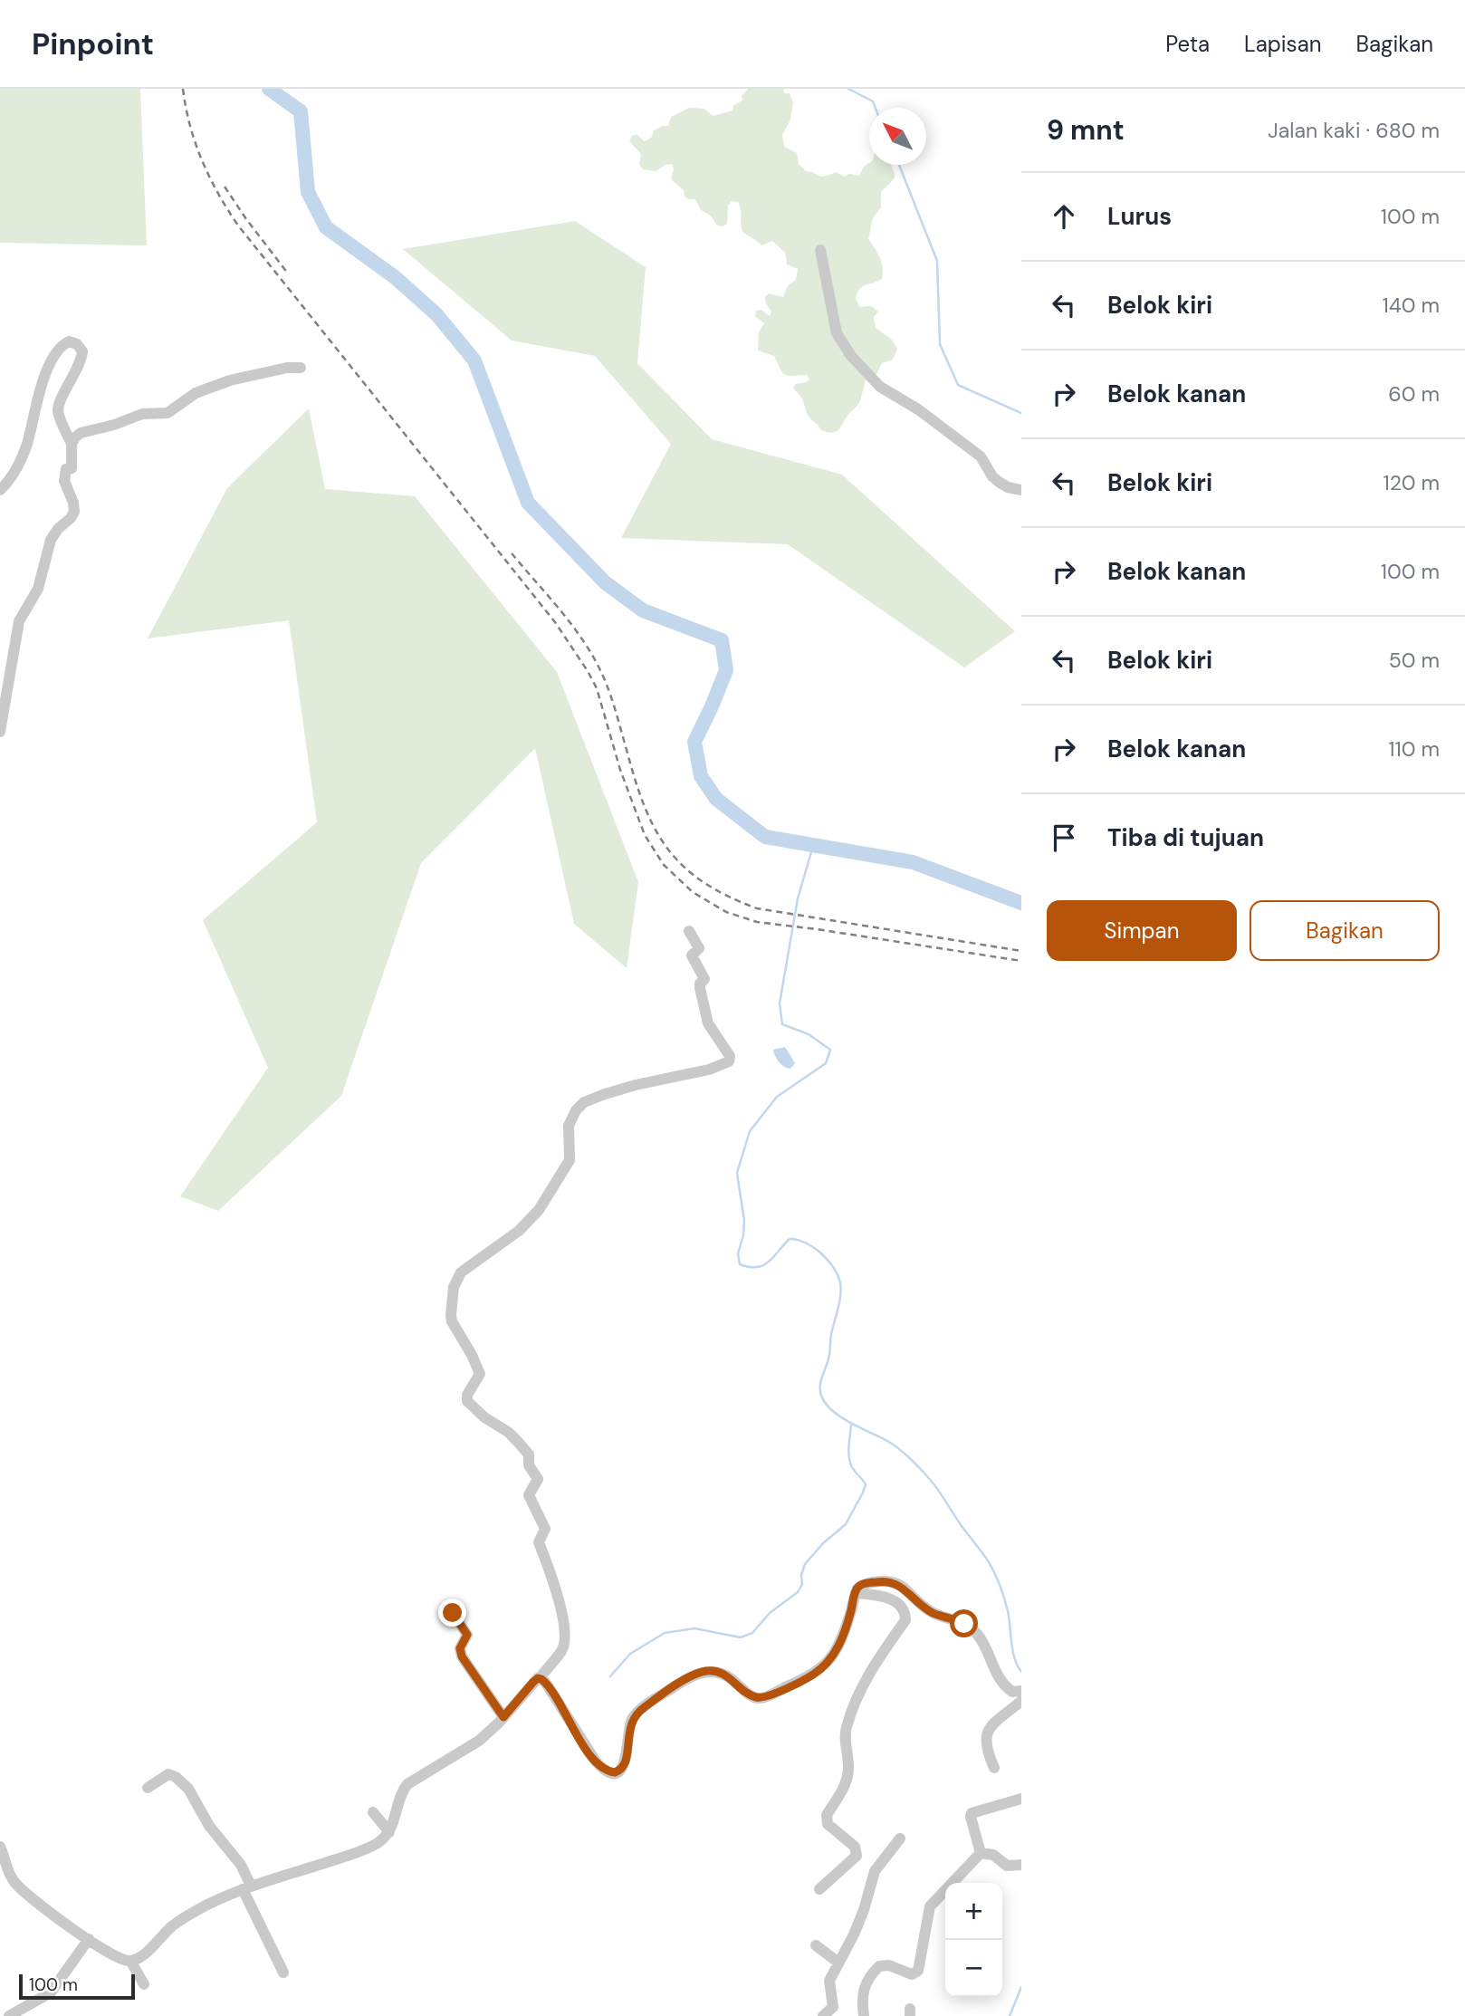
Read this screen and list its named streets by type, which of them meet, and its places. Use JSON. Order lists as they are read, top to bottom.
{
  "scale_bar": "100 m",
  "north": "top left",
  "page": {
    "header": "Pinpoint",
    "nav": ["Peta", "Lapisan", "Bagikan"],
    "heading": ["9 mnt", "Jalan kaki · 680 m"],
    "list": [
      ["Lurus", "100 m"],
      ["Belok kiri", "140 m"],
      ["Belok kanan", "60 m"],
      ["Belok kiri", "120 m"],
      ["Belok kanan", "100 m"],
      ["Belok kiri", "50 m"],
      ["Belok kanan", "110 m"],
      "Tiba di tujuan"
    ],
    "buttons": ["Simpan", "Bagikan"],
    "map_buttons": ["+", "−"],
    "scale": "100 m"
  }
}
